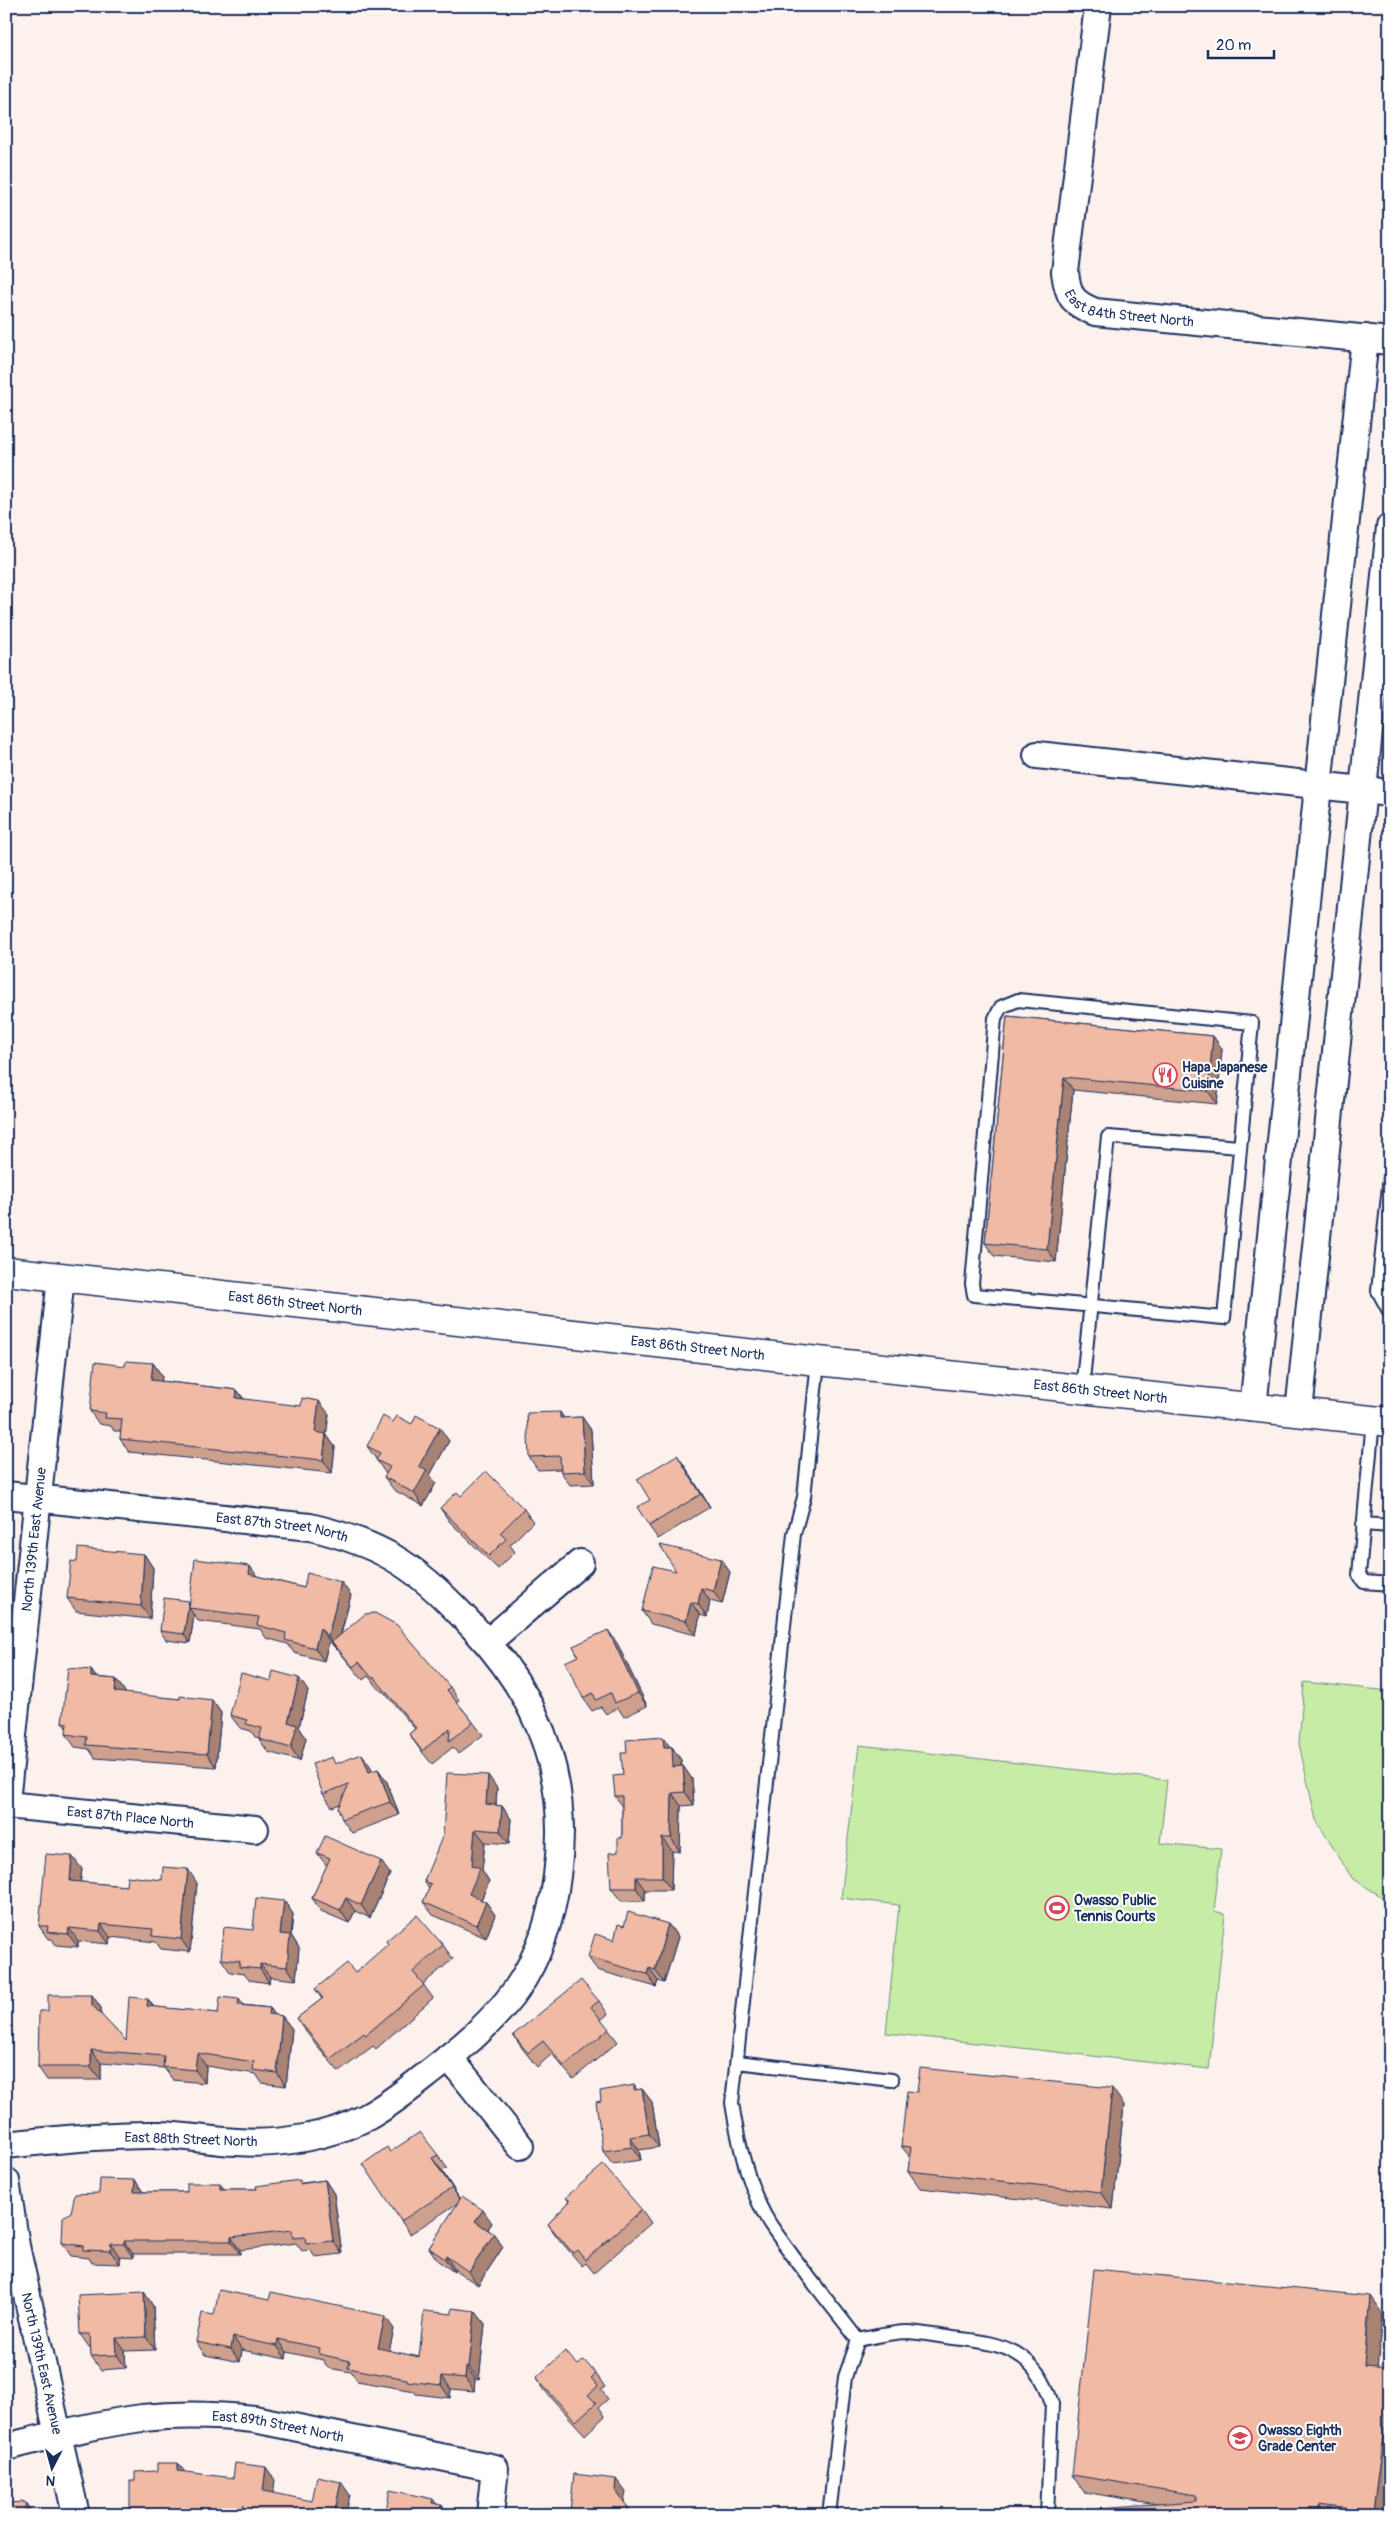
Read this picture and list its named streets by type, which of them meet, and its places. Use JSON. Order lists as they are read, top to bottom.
{
  "streets": {
    "main road": ["East 86th Street North"],
    "street": [
      "East 84th Street North",
      "East 87th Street North",
      "North 139th East Avenue",
      "East 87th Place North",
      "East 88th Street North",
      "East 89th Street North"
    ]
  },
  "crossings": [
    ["East 86th Street North", "North 139th East Avenue"],
    ["East 87th Street North", "North 139th East Avenue"],
    ["East 87th Street North", "East 88th Street North"],
    ["North 139th East Avenue", "East 87th Place North"],
    ["North 139th East Avenue", "East 89th Street North"]
  ],
  "places": {
    "restaurant": ["Hapa Japanese Cuisine"],
    "sports": ["Owasso Public Tennis Courts"],
    "school or university": ["Owasso Eighth Grade Center"]
  },
  "scale_bar": "20 m",
  "north": "bottom"
}
